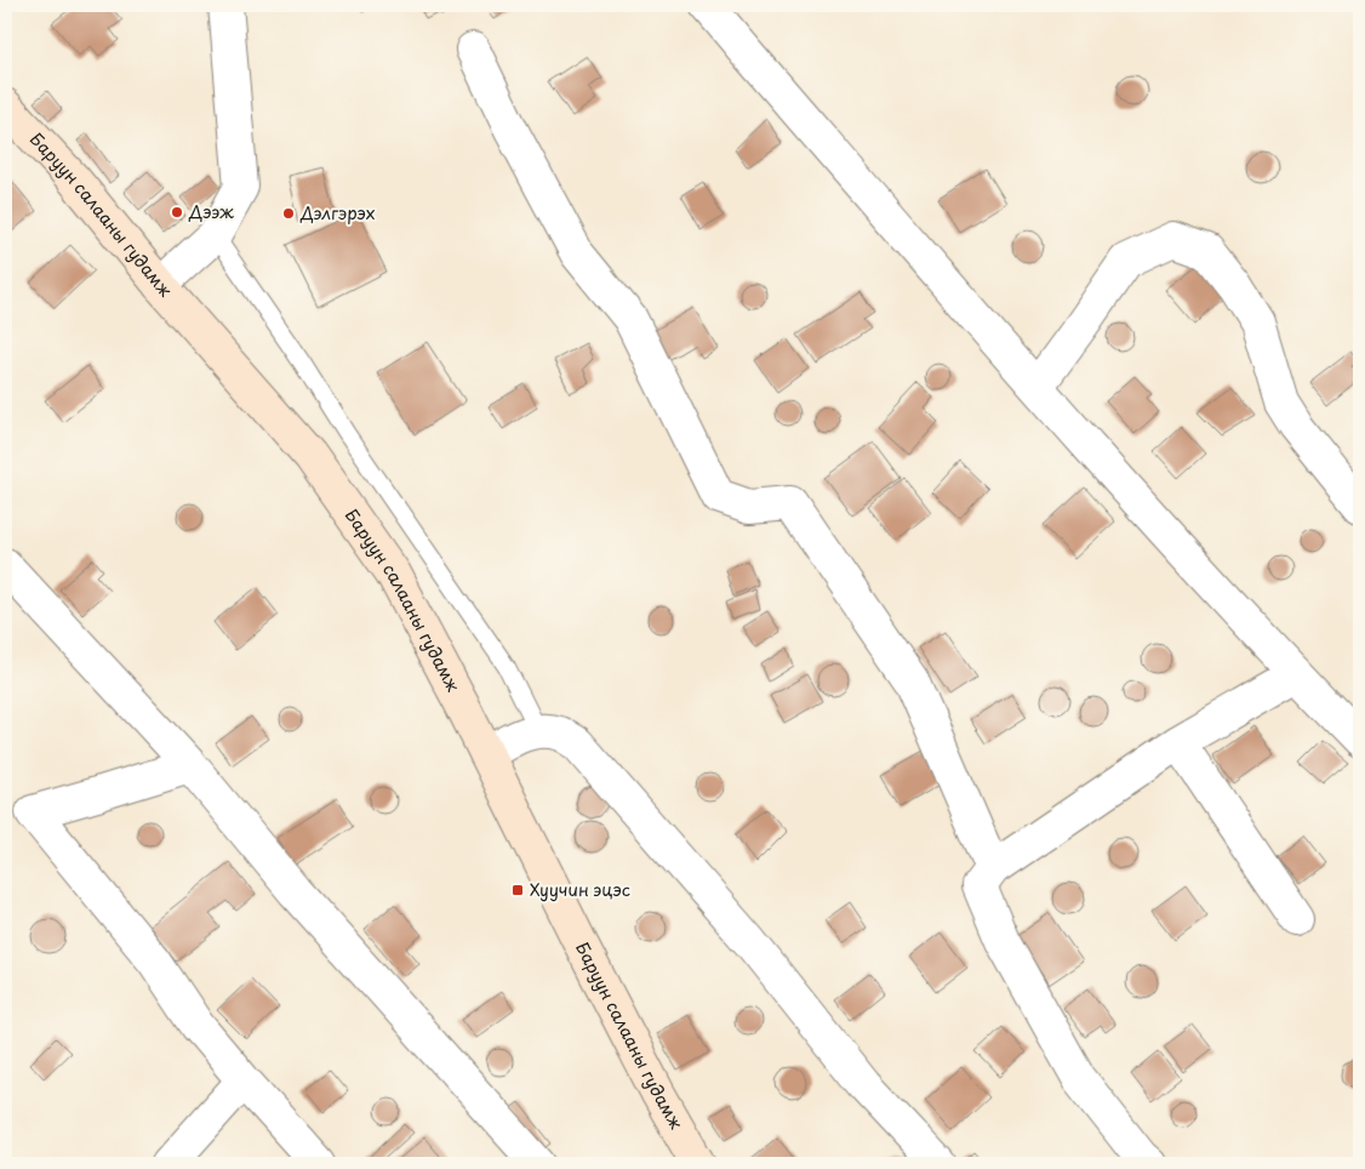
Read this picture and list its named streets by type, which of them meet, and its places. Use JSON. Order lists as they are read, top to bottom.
{
  "streets": {
    "main road": ["Баруун салааны гудамж"]
  },
  "places": {
    "other": ["Дээж", "Дэлгэрэх"],
    "transit": ["Хуучин эцэс"]
  }
}
